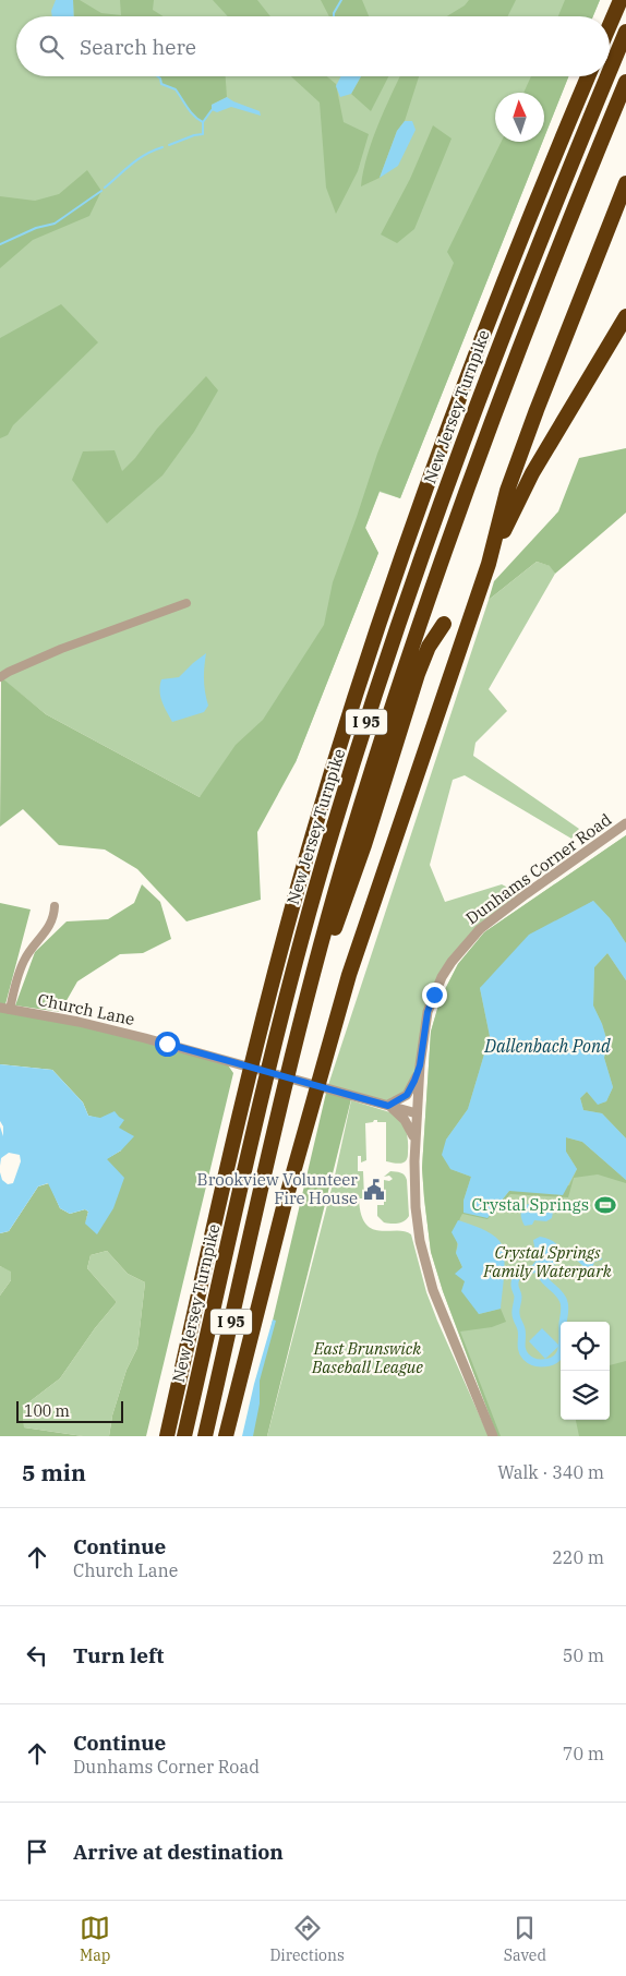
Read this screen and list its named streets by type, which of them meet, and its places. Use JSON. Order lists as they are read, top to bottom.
{
  "streets": {
    "highway": ["New Jersey Turnpike", "I 95"],
    "street": ["Dunhams Corner Road", "Church Lane"]
  },
  "crossings": [
    ["Dunhams Corner Road", "Church Lane"]
  ],
  "water": ["Dallenbach Pond"],
  "parks": ["Crystal Springs Family Waterpark", "East Brunswick Baseball League"],
  "places": {
    "public building": ["Brookview Volunteer Fire House"],
    "sports": ["Crystal Springs"]
  },
  "scale_bar": "100 m",
  "north": "top",
  "page": {
    "search": "Search here",
    "scale": "100 m",
    "heading": ["5 min", "Walk · 340 m"],
    "list": [
      ["Continue", "Church Lane", "220 m"],
      ["Turn left", "50 m"],
      ["Continue", "Dunhams Corner Road", "70 m"],
      "Arrive at destination"
    ],
    "nav": ["Map", "Directions", "Saved"]
  }
}
